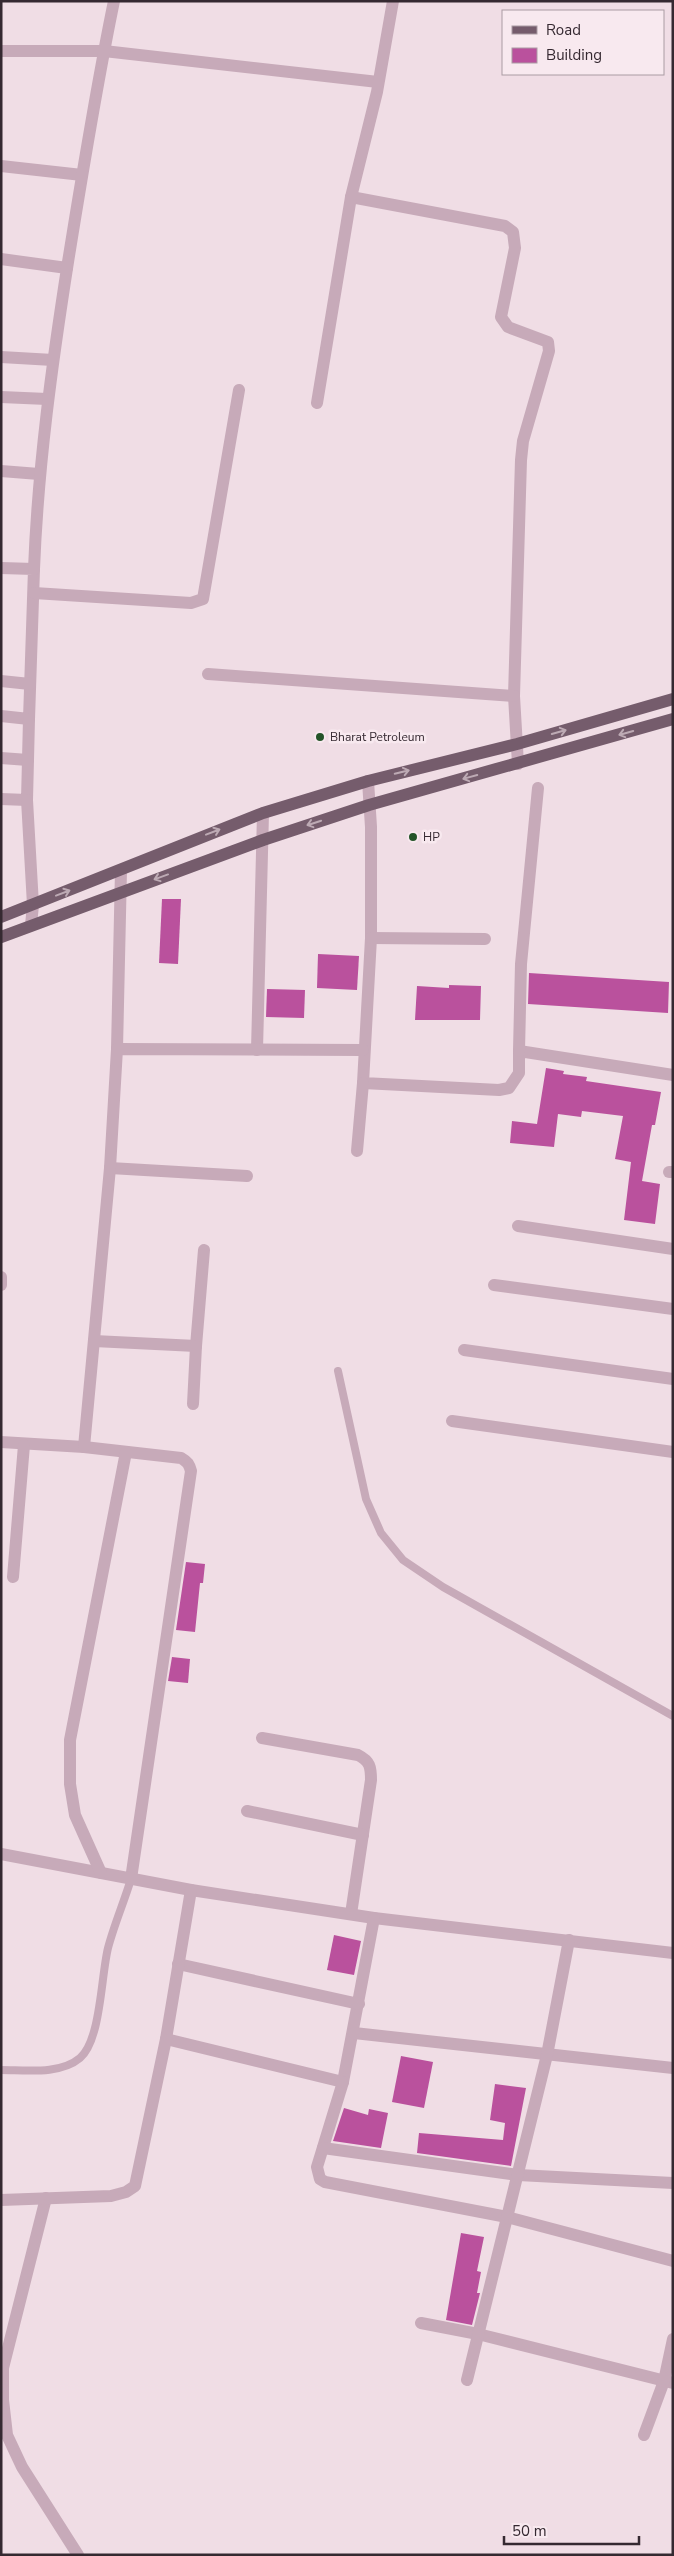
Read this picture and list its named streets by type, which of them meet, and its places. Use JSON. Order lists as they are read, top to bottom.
{
  "places": ["Bharat Petroleum", "HP"],
  "legend": ["Road", "Building"],
  "scale_bar": "50 m"
}
